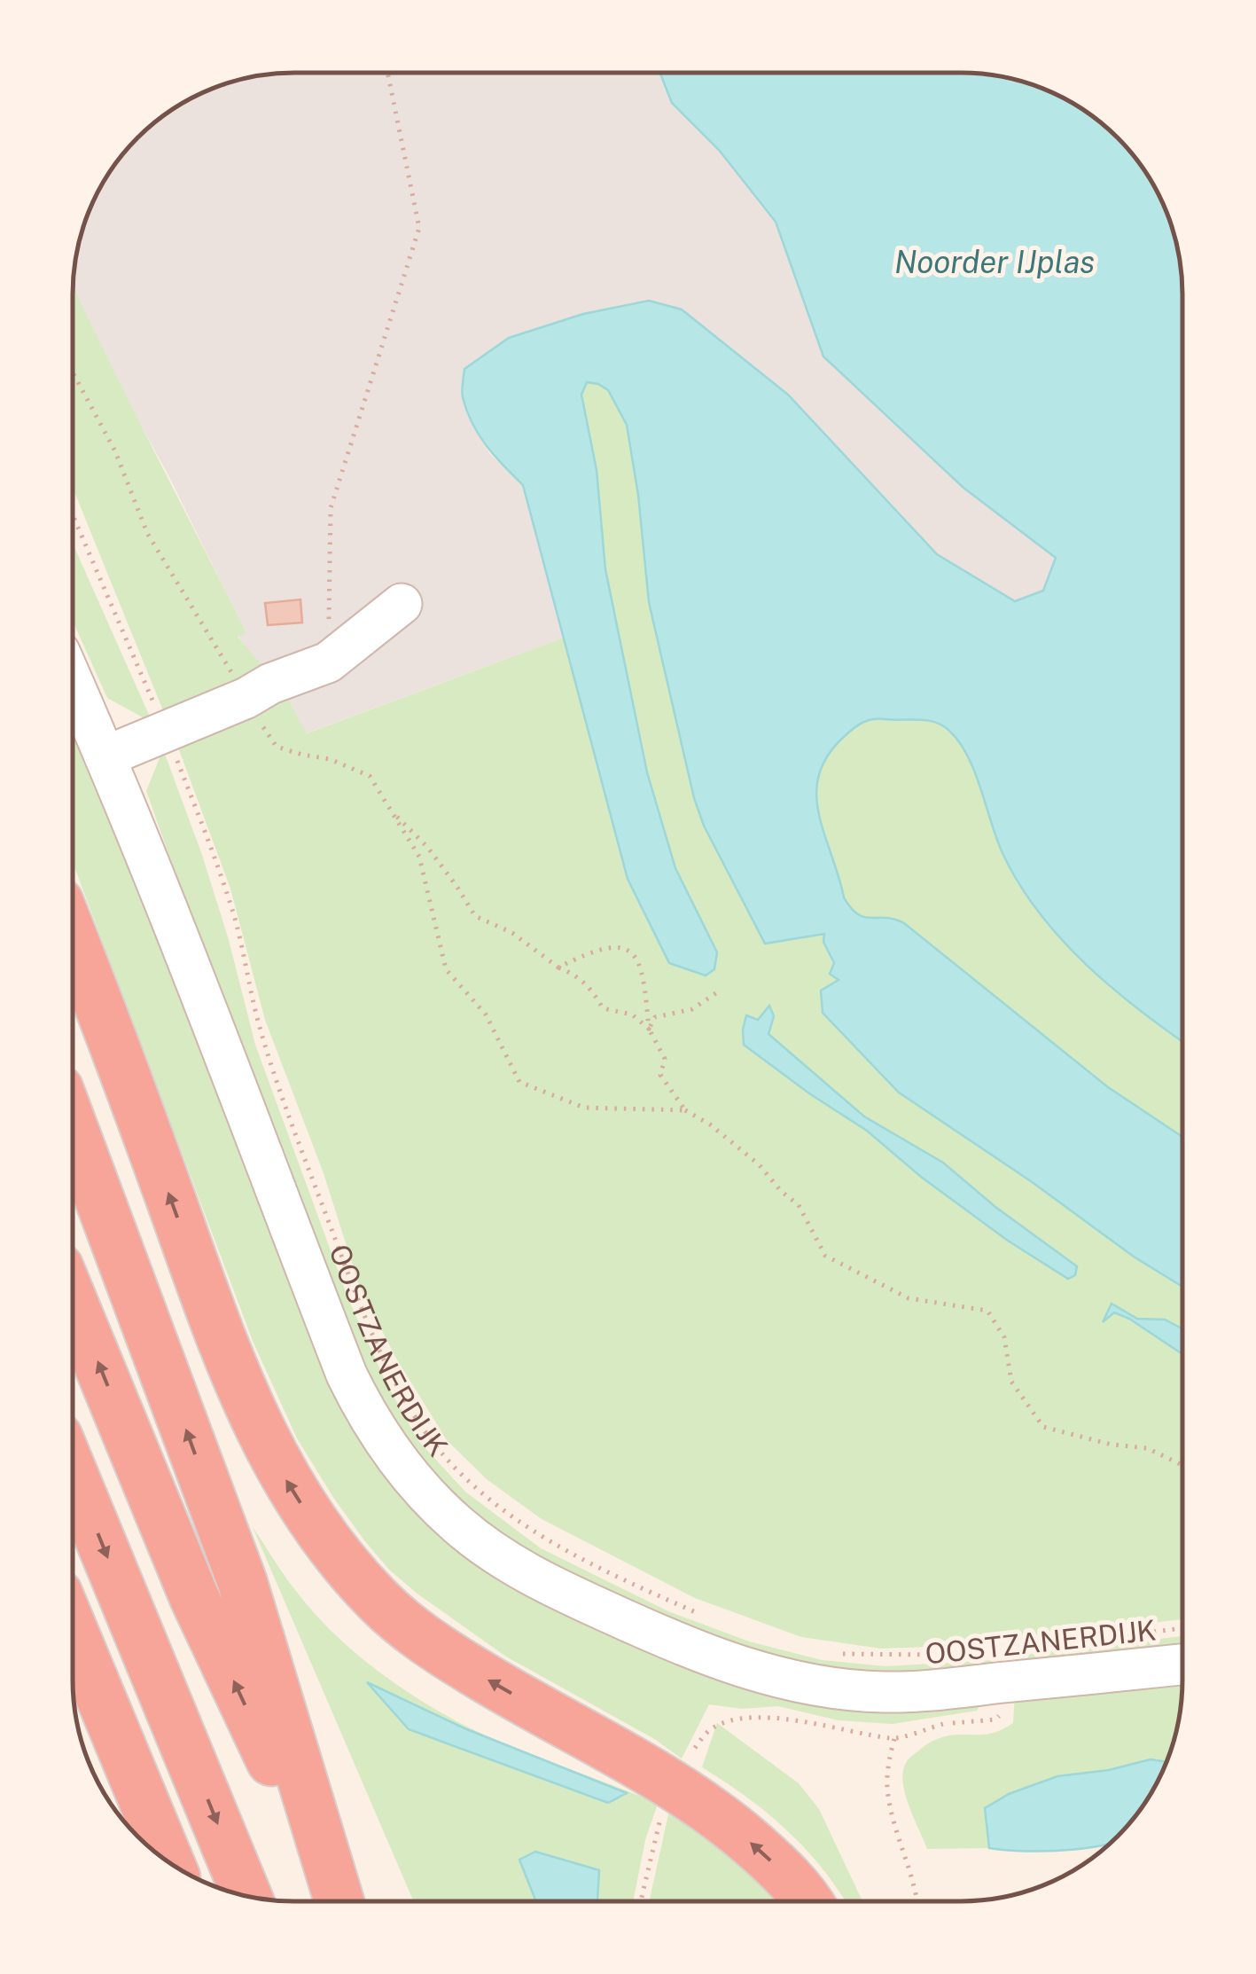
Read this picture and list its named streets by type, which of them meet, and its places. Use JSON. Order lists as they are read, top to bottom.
{
  "streets": {
    "street": ["OOSTZANERDIJK"]
  },
  "water": ["Noorder IJplas"]
}
